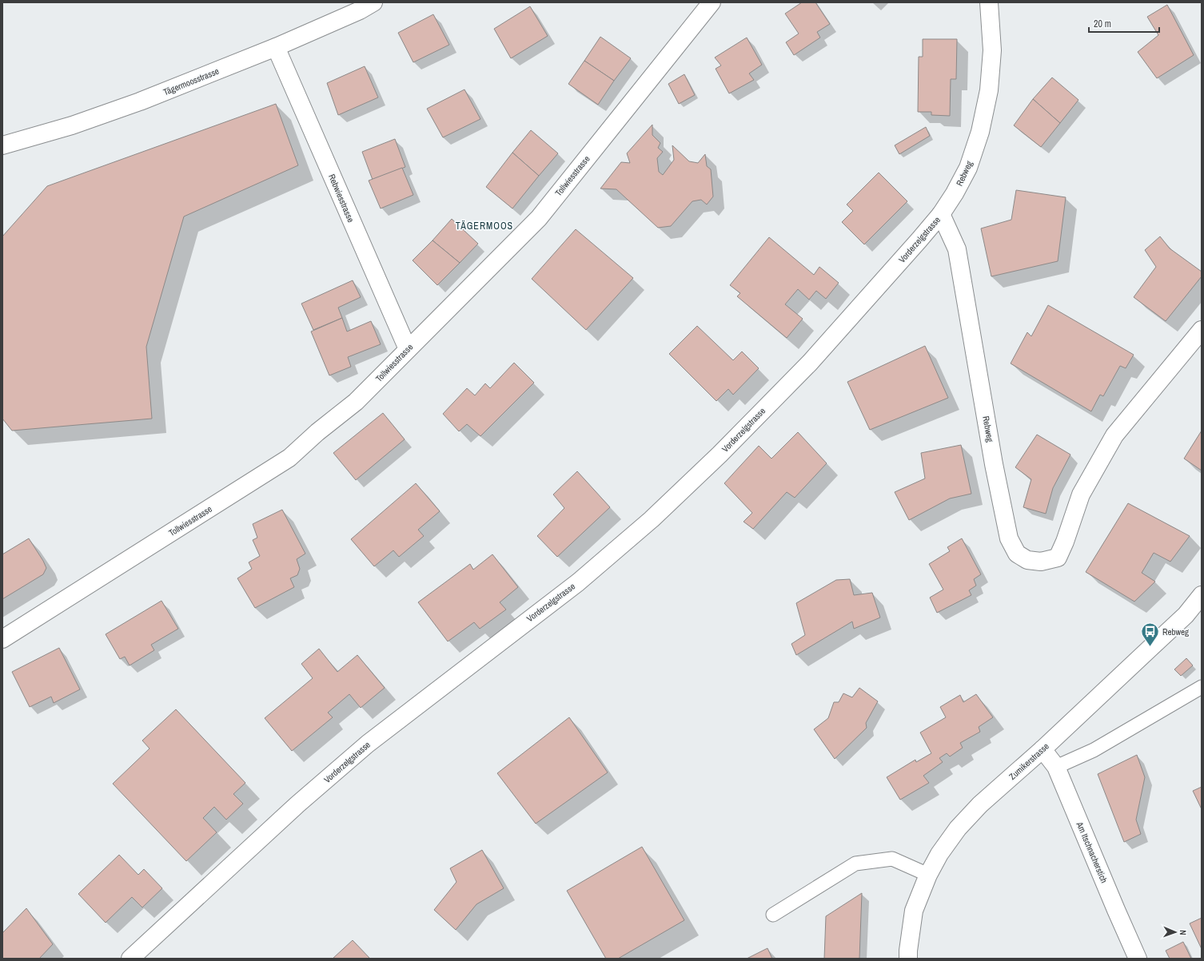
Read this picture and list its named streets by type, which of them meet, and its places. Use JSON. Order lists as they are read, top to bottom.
{
  "streets": {
    "street": [
      "Tägermoosstrasse",
      "Rebweg",
      "Tollwiesstrasse",
      "Rebwiesstrasse",
      "Vorderzelgstrasse",
      "Zumikerstrasse",
      "Am Itschnacherstich"
    ]
  },
  "crossings": [
    ["Tägermoosstrasse", "Rebwiesstrasse"],
    ["Rebweg", "Vorderzelgstrasse"],
    ["Tollwiesstrasse", "Rebwiesstrasse"],
    ["Zumikerstrasse", "Am Itschnacherstich"]
  ],
  "districts": ["TÄGERMOOS"],
  "places": {
    "bus stop": ["Rebweg"]
  },
  "scale_bar": "20 m",
  "north": "right"
}
